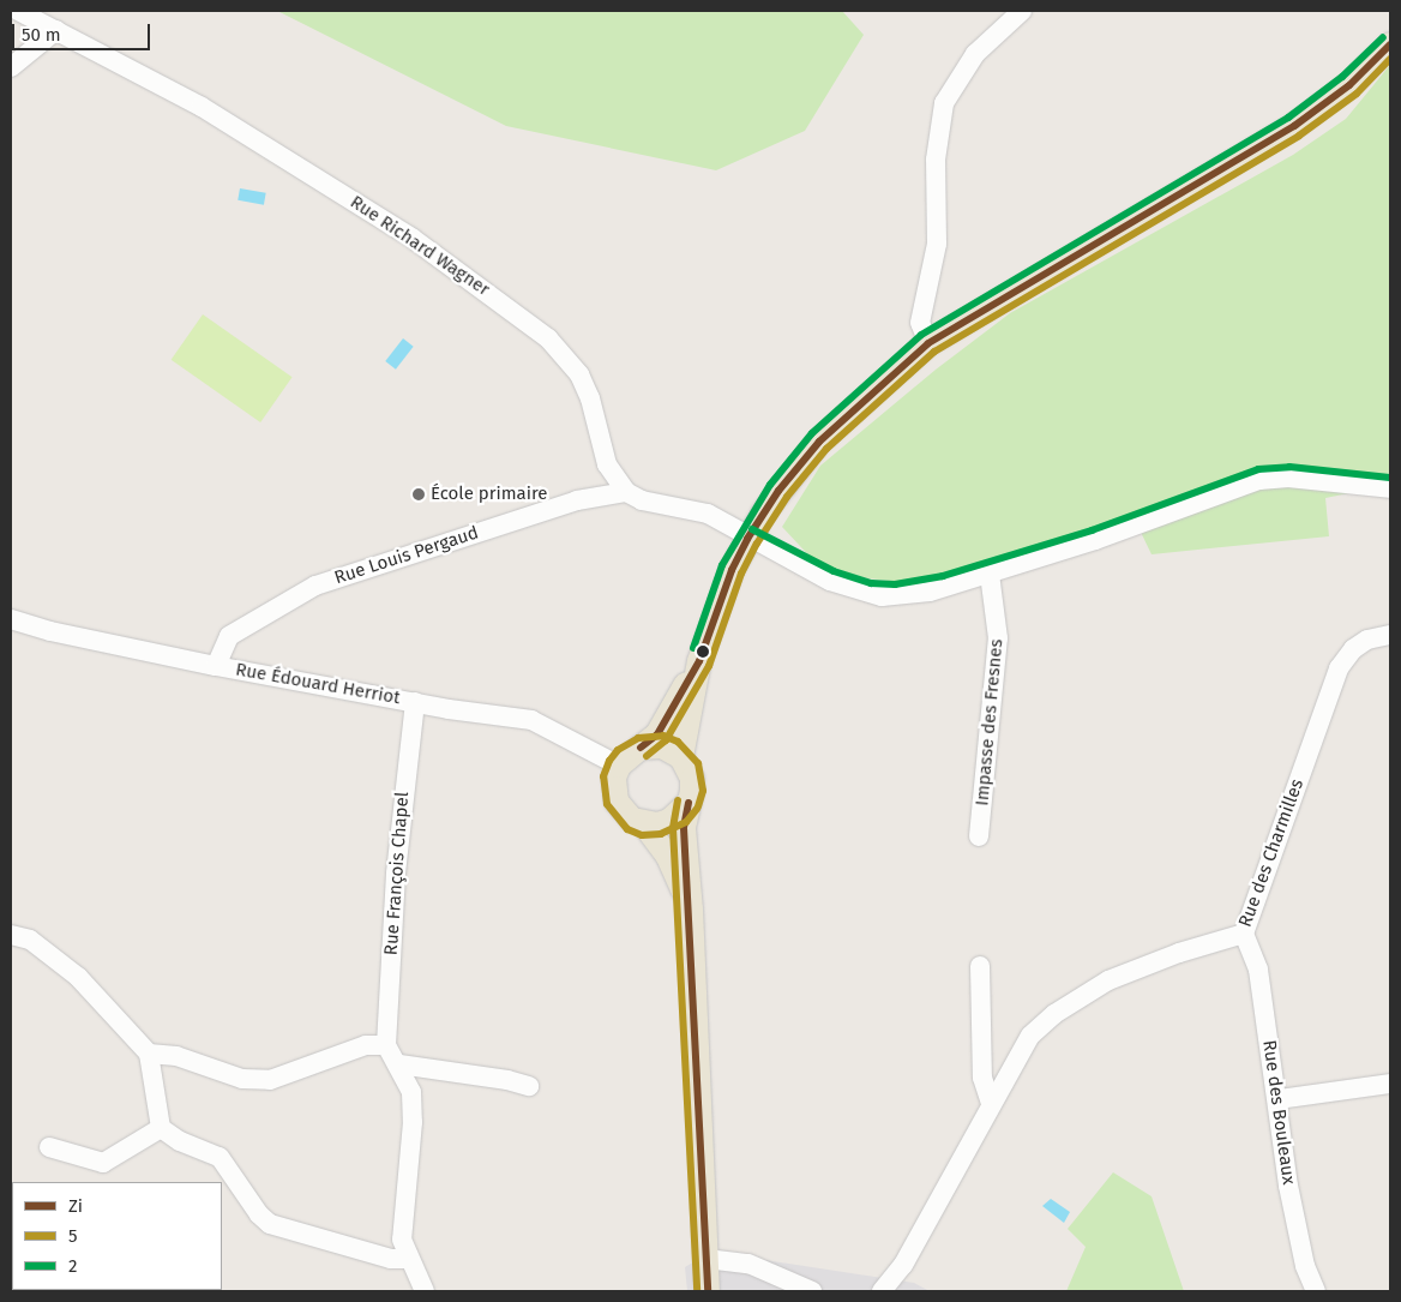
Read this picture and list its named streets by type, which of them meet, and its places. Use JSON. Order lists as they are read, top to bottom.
{
  "streets": {
    "street": [
      "Rue Richard Wagner",
      "Rue Louis Pergaud",
      "Rue Édouard Herriot",
      "Impasse des Fresnes",
      "Rue des Charmilles",
      "Rue François Chapel",
      "Rue des Bouleaux"
    ]
  },
  "crossings": [
    ["Rue Richard Wagner", "Rue Louis Pergaud"],
    ["Rue Louis Pergaud", "Rue Édouard Herriot"],
    ["Rue Édouard Herriot", "Rue François Chapel"],
    ["Rue des Charmilles", "Rue des Bouleaux"]
  ],
  "places": ["École primaire"],
  "lines": ["transit line 2", "transit line Zi", "transit line 5"],
  "legend": ["Zi", "5", "2"],
  "scale_bar": "50 m"
}
